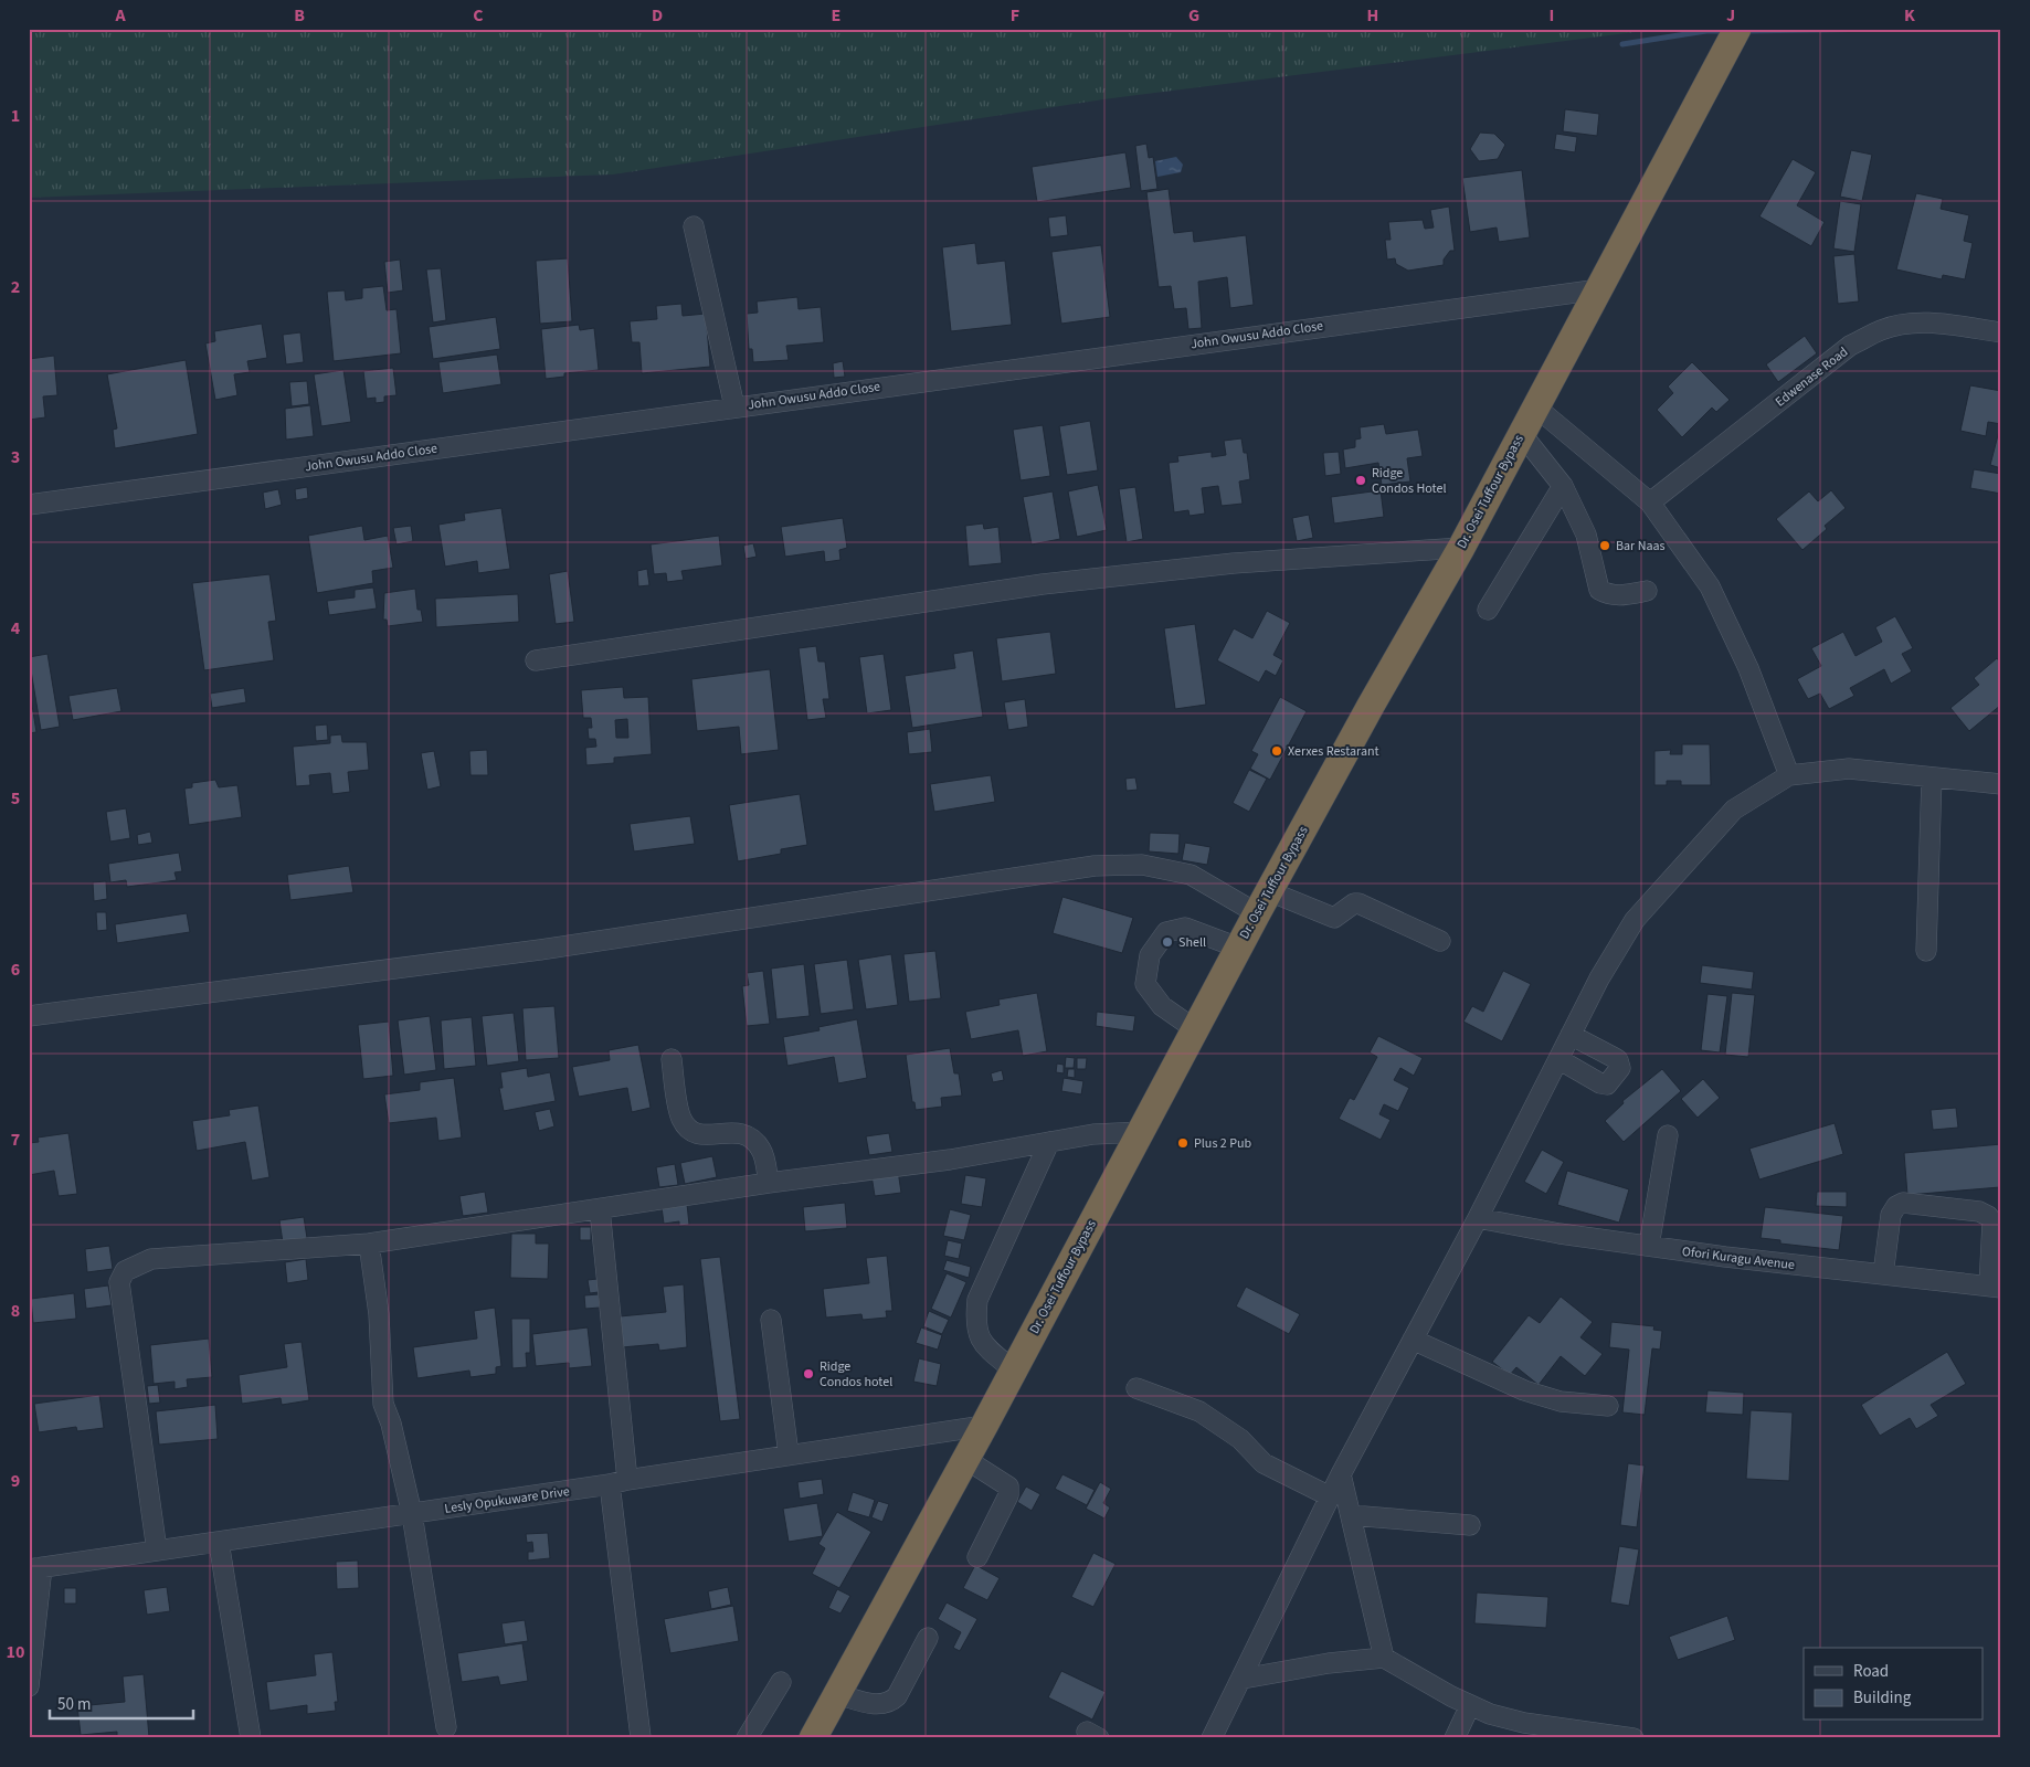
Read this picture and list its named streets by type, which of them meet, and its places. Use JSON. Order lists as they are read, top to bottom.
{
  "streets": {
    "highway": ["Dr. Osei Tuffour Bypass"],
    "street": [
      "John Owusu Addo Close",
      "Edwenase Road",
      "Ofori Kuragu Avenue",
      "Lesly Opukuware Drive"
    ]
  },
  "crossings": [
    ["John Owusu Addo Close", "Dr. Osei Tuffour Bypass"],
    ["Dr. Osei Tuffour Bypass", "Lesly Opukuware Drive"]
  ],
  "places": [
    "Ridge Condos Hotel",
    "Bar Naas",
    "Xerxes Restarant",
    "Shell",
    "Plus 2 Pub",
    "Ridge Condos hotel"
  ],
  "legend": ["Road", "Building"],
  "scale_bar": "50 m",
  "grid": {
    "columns": [
      "A",
      "B",
      "C",
      "D",
      "E",
      "F",
      "G",
      "H",
      "I",
      "J",
      "K"
    ],
    "rows": [
      "1",
      "2",
      "3",
      "4",
      "5",
      "6",
      "7",
      "8",
      "9",
      "10"
    ]
  }
}
